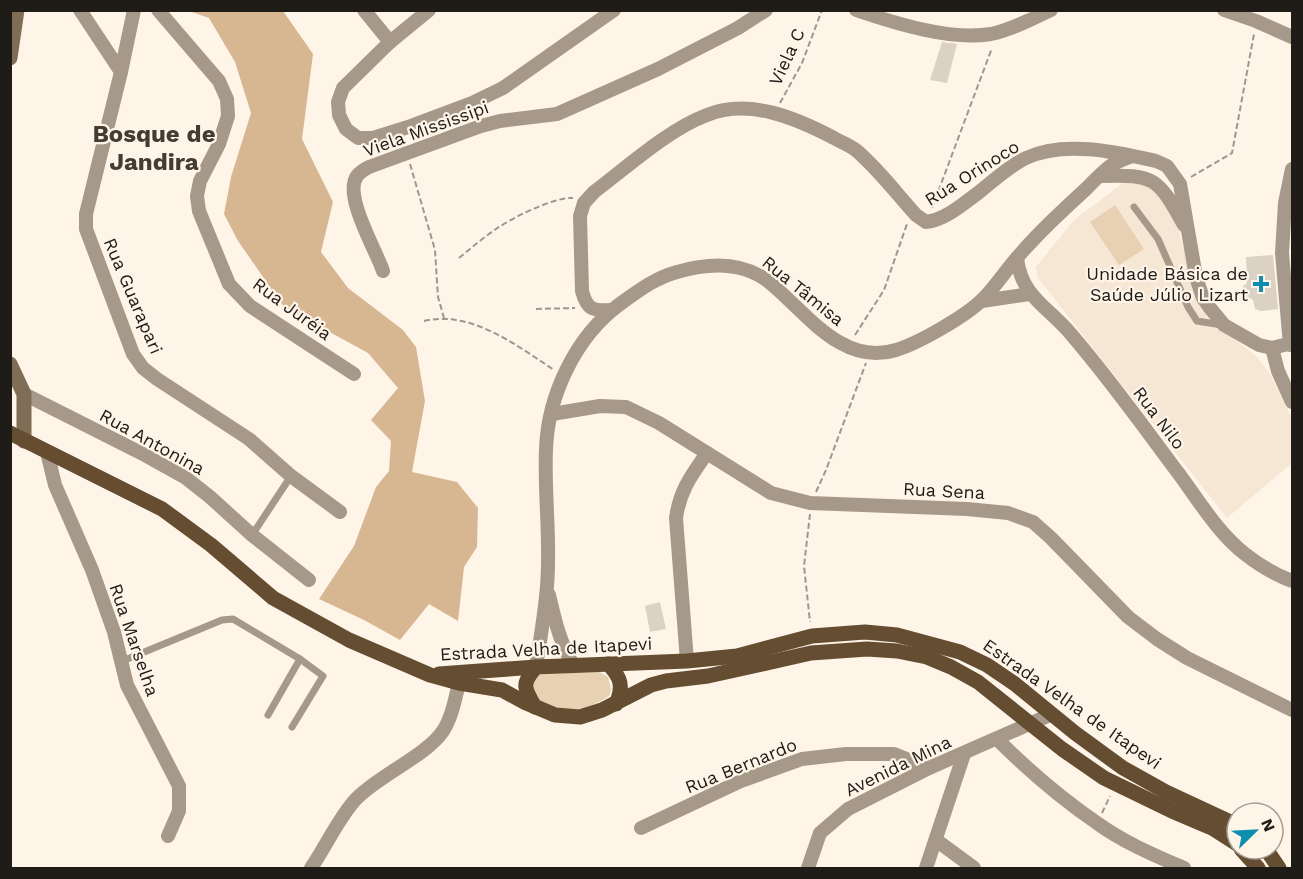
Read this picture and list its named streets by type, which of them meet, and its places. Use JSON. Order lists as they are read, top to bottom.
{
  "streets": {
    "main road": ["Estrada Velha de Itapevi"],
    "street": [
      "Viela Mississipi",
      "Rua Orinoco",
      "Rua Tâmisa",
      "Rua Guarapari",
      "Rua Juréia",
      "Rua Nilo",
      "Rua Antonina",
      "Rua Sena",
      "Rua Marselha",
      "Rua Bernardo",
      "Avenida Mina"
    ],
    "path": ["Viela C"]
  },
  "crossings": [
    ["Viela C", "Rua Orinoco"],
    ["Rua Orinoco", "Rua Tâmisa"],
    ["Rua Tâmisa", "Rua Nilo"],
    ["Rua Tâmisa", "Rua Sena"],
    ["Rua Tâmisa", "Estrada Velha de Itapevi"],
    ["Estrada Velha de Itapevi", "Avenida Mina"],
    ["Rua Bernardo", "Avenida Mina"]
  ],
  "districts": ["Bosque de Jandira"],
  "places": {
    "health": ["Unidade Básica de Saúde Júlio Lizart"]
  },
  "north": "top right"
}
